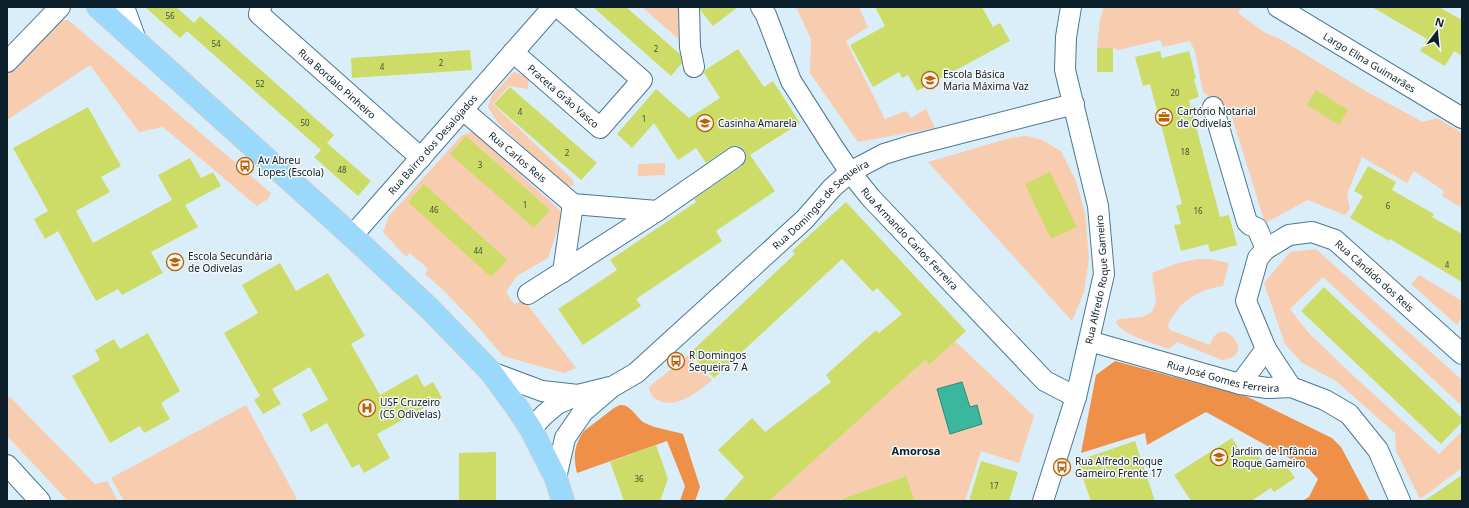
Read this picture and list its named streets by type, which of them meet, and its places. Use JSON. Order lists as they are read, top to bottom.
{
  "streets": {
    "street": [
      "Largo Elina Guimarães",
      "Rua Bordalo Pinheiro",
      "Praceta Grão Vasco",
      "Rua Bairro dos Desalojados",
      "Rua Carlos Reis",
      "Rua Domingos de Sequeira",
      "Rua Armando Carlos Ferreira",
      "Rua Cândido dos Reis",
      "Rua Alfredo Roque Gameiro",
      "Rua José Gomes Ferreira"
    ]
  },
  "crossings": [
    ["Rua Bordalo Pinheiro", "Rua Bairro dos Desalojados"],
    ["Praceta Grão Vasco", "Rua Bairro dos Desalojados"],
    ["Rua Bairro dos Desalojados", "Rua Carlos Reis"],
    ["Rua Domingos de Sequeira", "Rua Armando Carlos Ferreira"],
    ["Rua Domingos de Sequeira", "Rua Alfredo Roque Gameiro"],
    ["Rua Armando Carlos Ferreira", "Rua Alfredo Roque Gameiro"],
    ["Rua Cândido dos Reis", "Rua José Gomes Ferreira"],
    ["Rua Alfredo Roque Gameiro", "Rua José Gomes Ferreira"]
  ],
  "districts": ["Amorosa"],
  "places": {
    "school or university": [
      "Escola Básica Maria Máxima Vaz",
      "Casinha Amarela",
      "Escola Secundária de Odivelas",
      "Jardim de Infância Roque Gameiro"
    ],
    "office": ["Cartório Notarial de Odivelas"],
    "bus stop": ["Av Abreu Lopes (Escola)", "R Domingos Sequeira 7 A", "Rua Alfredo Roque Gameiro Frente 17"],
    "hospital": ["USF Cruzeiro (CS Odivelas)"]
  },
  "house_numbers": [
    "56",
    "54",
    "2",
    "2",
    "4",
    "52",
    "20",
    "4",
    "1",
    "50",
    "18",
    "2",
    "3",
    "48",
    "1",
    "6",
    "46",
    "16",
    "44",
    "4",
    "36",
    "17"
  ],
  "north": "top"
}
